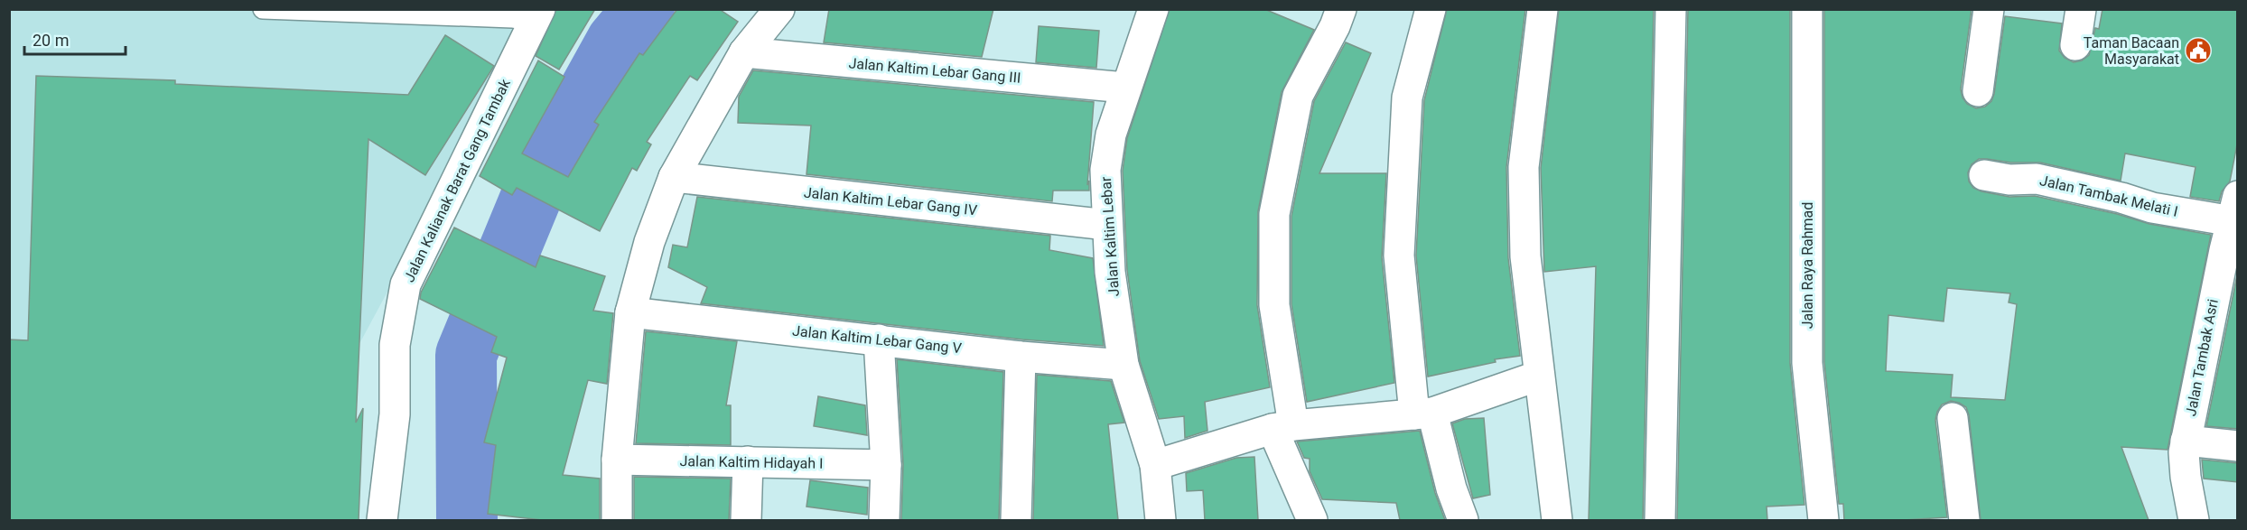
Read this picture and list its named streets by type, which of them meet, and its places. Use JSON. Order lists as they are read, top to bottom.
{
  "streets": {
    "street": [
      "Jalan Kaltim Lebar Gang III",
      "Jalan Kalianak Barat Gang Tambak",
      "Jalan Tambak Melati I",
      "Jalan Kaltim Lebar Gang IV",
      "Jalan Kaltim Lebar",
      "Jalan Raya Rahmad",
      "Jalan Kaltim Lebar Gang V",
      "Jalan Tambak Asri",
      "Jalan Kaltim Hidayah I"
    ]
  },
  "crossings": [
    ["Jalan Kaltim Lebar Gang III", "Jalan Kaltim Lebar"],
    ["Jalan Tambak Melati I", "Jalan Tambak Asri"],
    ["Jalan Kaltim Lebar Gang IV", "Jalan Kaltim Lebar"],
    ["Jalan Kaltim Lebar", "Jalan Kaltim Lebar Gang V"]
  ],
  "places": {
    "public building": ["Taman Bacaan Masyarakat"]
  },
  "scale_bar": "20 m"
}
